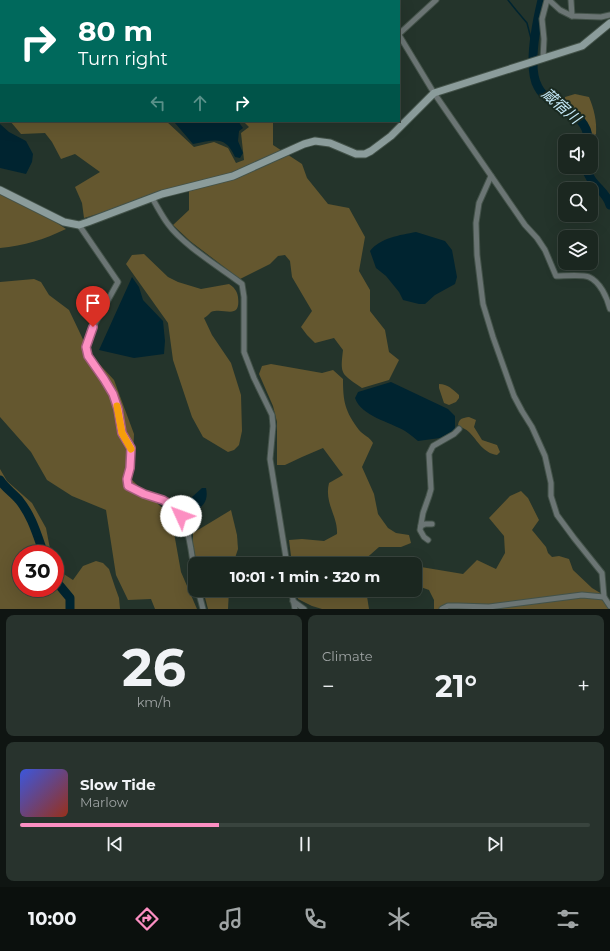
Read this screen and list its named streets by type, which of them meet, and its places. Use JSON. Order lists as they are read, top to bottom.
{
  "water": ["蔵宿川"],
  "page": {
    "turn": ["80 m", "Turn right"],
    "limit": "30",
    "trip": "10:01 · 1 min · 320 m",
    "tile": [
      ["26", "km/h"],
      "Climate"
    ],
    "heat": ["−", "21°", "+"],
    "song": ["Slow Tide", "Marlow"],
    "tabs": "10:00"
  }
}
